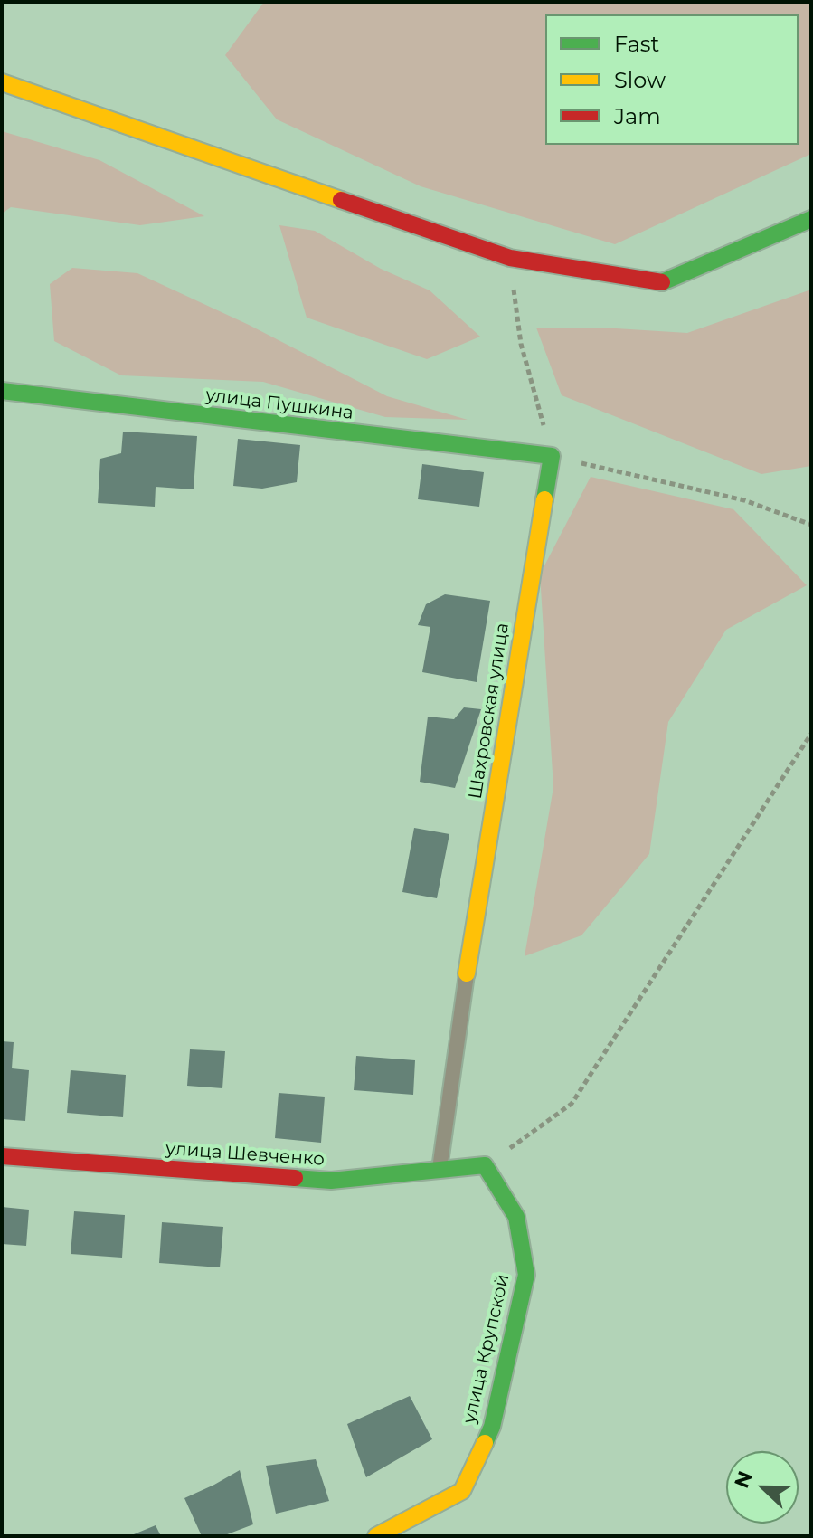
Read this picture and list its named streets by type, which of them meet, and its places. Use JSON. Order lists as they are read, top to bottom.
{
  "streets": {
    "street": [
      "улица Пушкина",
      "Шахровская улица",
      "улица Шевченко",
      "улица Крупской"
    ]
  },
  "crossings": [
    ["улица Пушкина", "Шахровская улица"],
    ["улица Шевченко", "улица Крупской"]
  ],
  "legend": ["Fast", "Slow", "Jam"],
  "north": "left"
}
